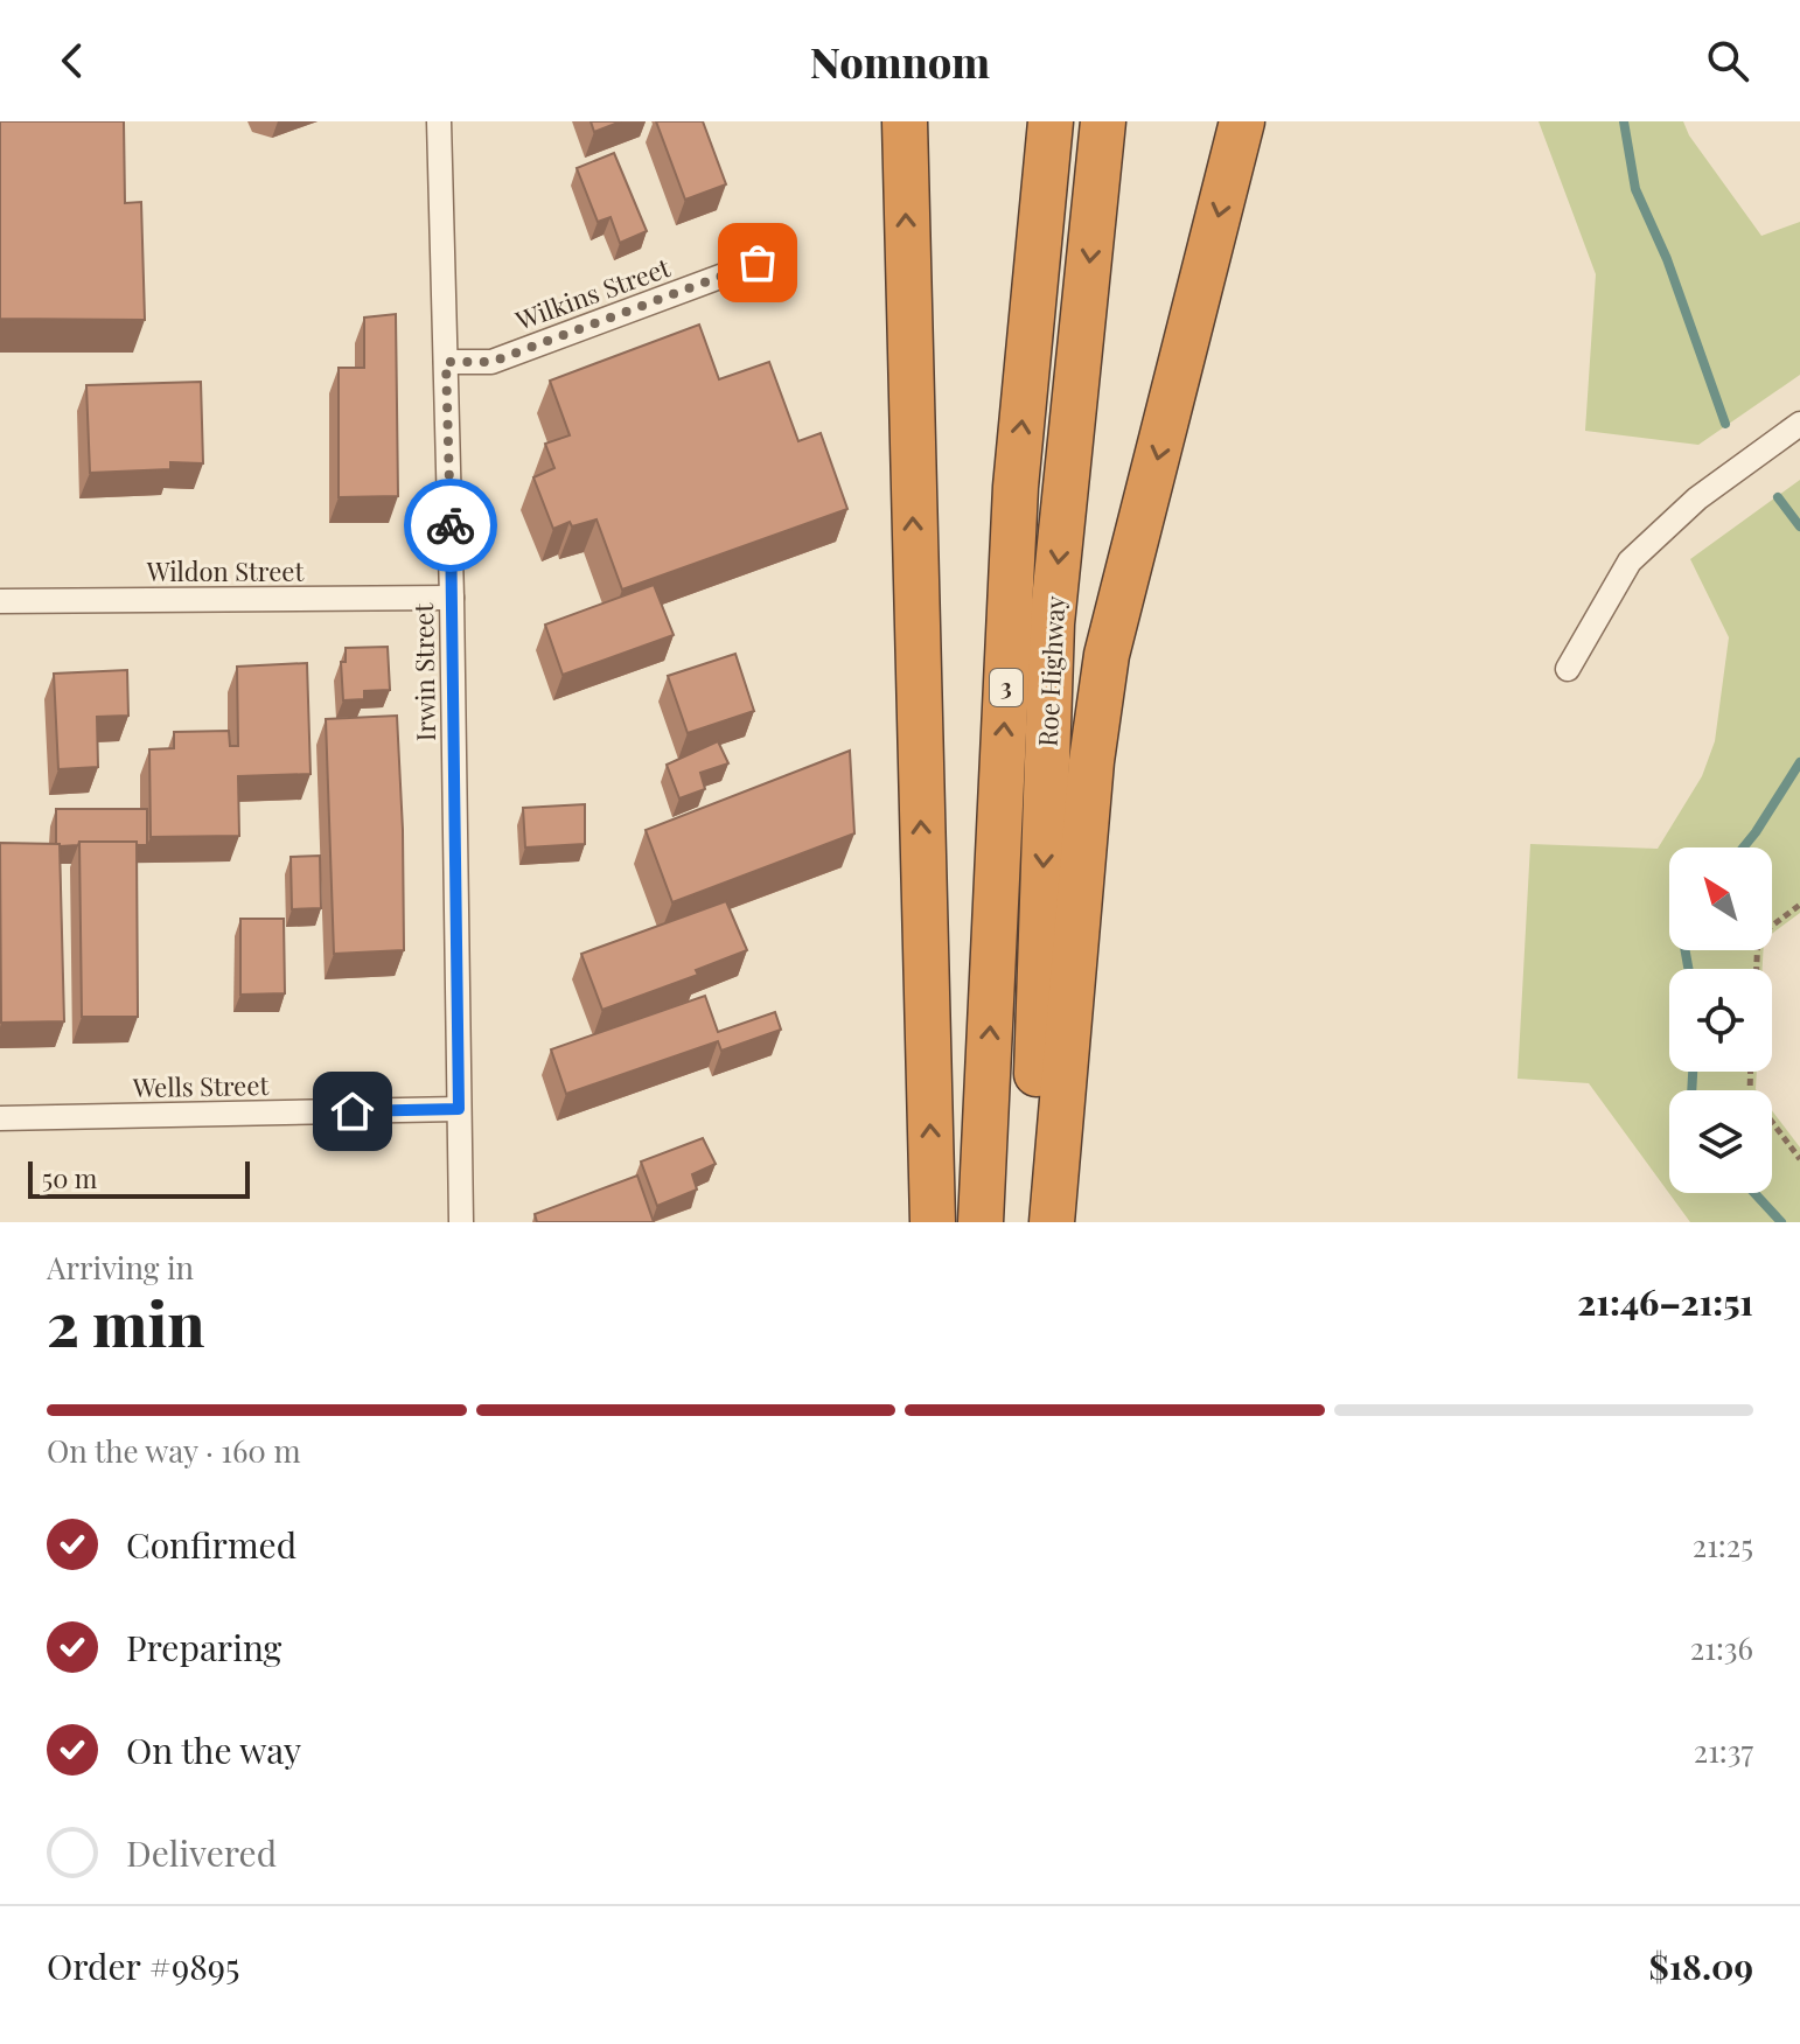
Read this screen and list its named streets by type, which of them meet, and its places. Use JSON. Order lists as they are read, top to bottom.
{
  "streets": {
    "highway": ["Roe Highway", "3"],
    "street": [
      "Wilkins Street",
      "Wildon Street",
      "Irwin Street",
      "Wells Street"
    ]
  },
  "crossings": [
    ["Wilkins Street", "Irwin Street"],
    ["Wildon Street", "Irwin Street"],
    ["Irwin Street", "Wells Street"]
  ],
  "scale_bar": "50 m",
  "north": "top left",
  "page": {
    "header": "Nomnom",
    "scale": "50 m",
    "heading": ["2 min", "Arriving in", "21:46–21:51"],
    "panel": ["Order #9895", "$18.09"],
    "bar": "On the way · 160 m",
    "list": [
      ["Confirmed", "21:25"],
      ["Preparing", "21:36"],
      ["On the way", "21:37"],
      "Delivered"
    ]
  }
}
